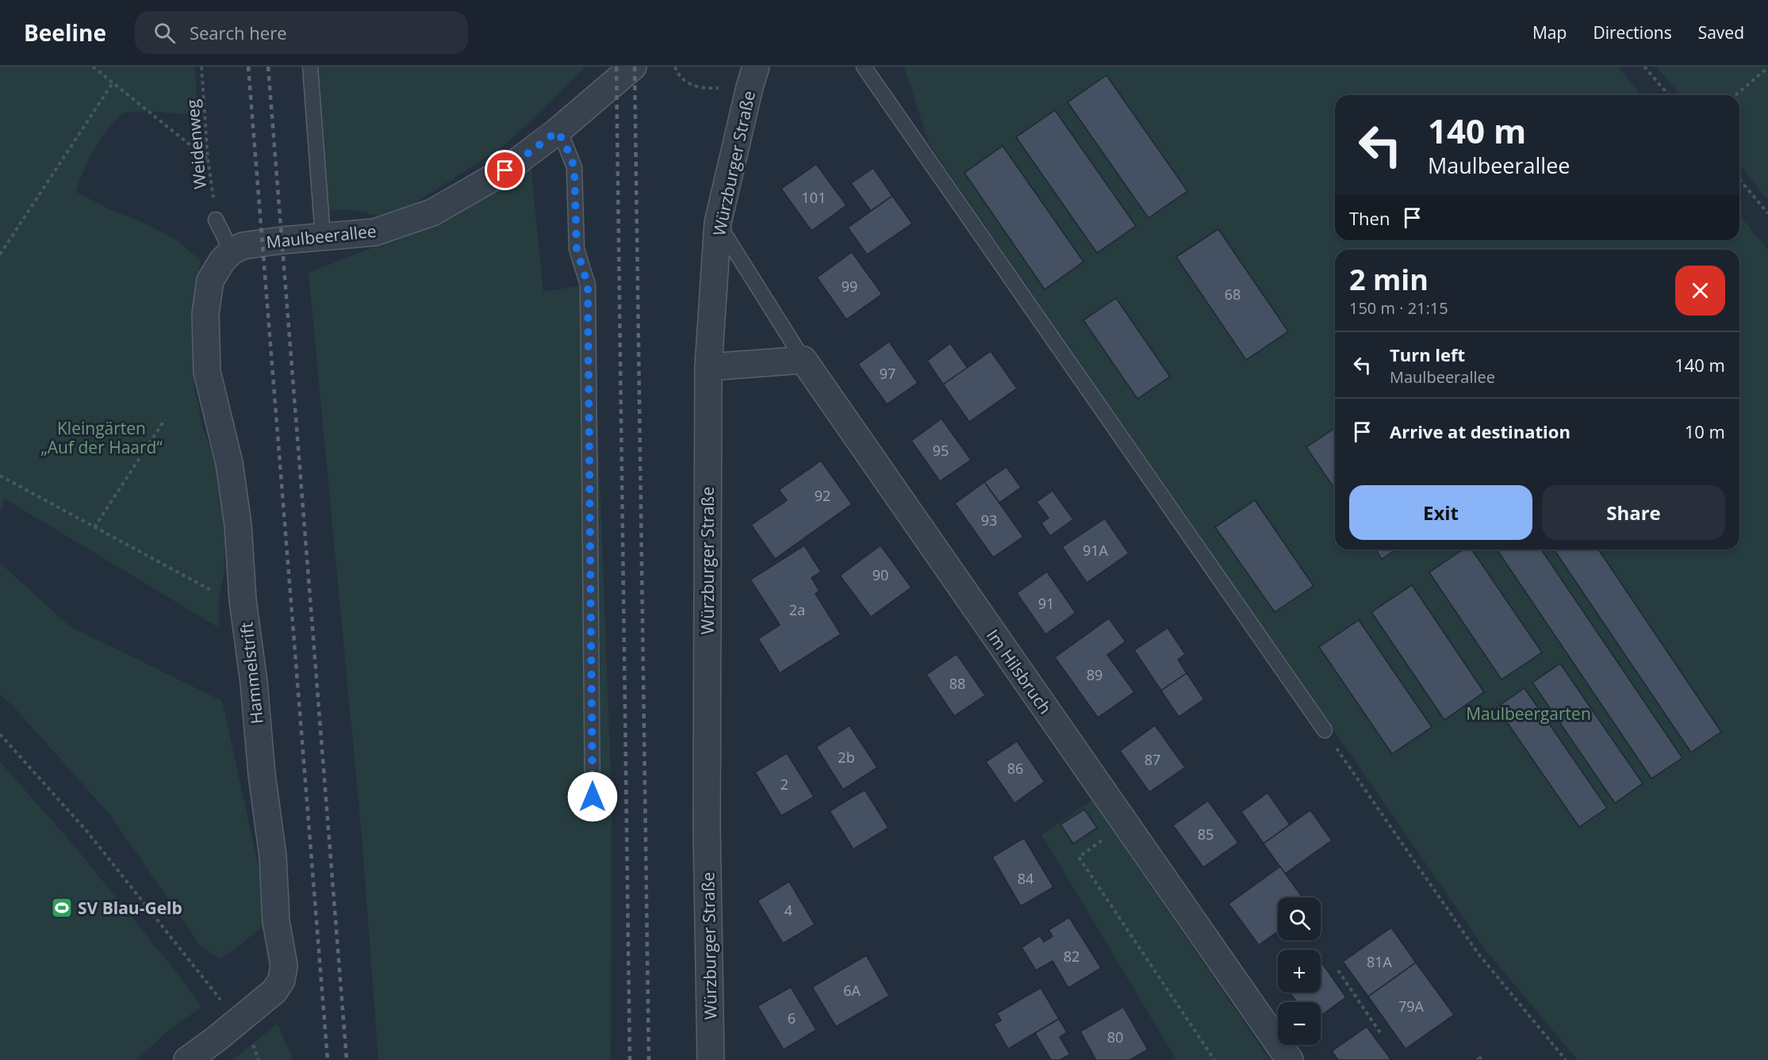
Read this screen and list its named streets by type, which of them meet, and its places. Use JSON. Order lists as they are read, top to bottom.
{
  "streets": {
    "street": [
      "Würzburger Straße",
      "Maulbeerallee",
      "Im Hilsbruch",
      "Hammelstrift"
    ],
    "path": ["Weidenweg"]
  },
  "crossings": [
    ["Maulbeerallee", "Hammelstrift"]
  ],
  "parks": ["Kleingärten „Auf der Haard“", "Maulbeergarten"],
  "places": {
    "sports": ["SV Blau-Gelb"]
  },
  "house_numbers": [
    "101",
    "99",
    "68",
    "97",
    "95",
    "92",
    "93",
    "91A",
    "90",
    "91",
    "2a",
    "89",
    "88",
    "2b",
    "87",
    "86",
    "2",
    "85",
    "84",
    "4",
    "82",
    "81A",
    "6A",
    "79A",
    "6",
    "80"
  ],
  "page": {
    "header": "Beeline",
    "search": "Search here",
    "nav": ["Map", "Directions", "Saved"],
    "turn": ["140 m", "Maulbeerallee"],
    "then": "Then",
    "heading": ["2 min", "150 m · 21:15"],
    "list": [
      {
        "name": "Turn left",
        "note": "Maulbeerallee",
        "value": "140 m"
      },
      {
        "name": "Arrive at destination",
        "value": "10 m"
      }
    ],
    "buttons": ["Exit", "Share"],
    "map_buttons": ["+", "−"]
  }
}
